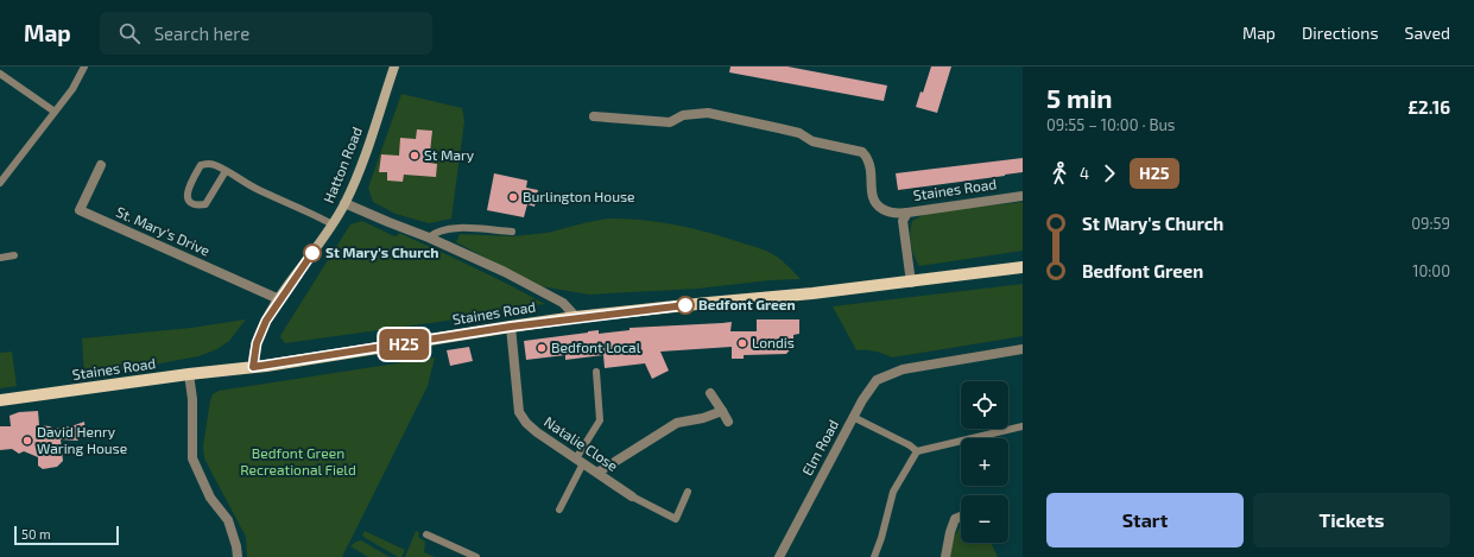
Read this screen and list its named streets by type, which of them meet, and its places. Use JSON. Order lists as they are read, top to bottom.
{
  "streets": {
    "main road": ["Staines Road"],
    "street": [
      "Hatton Road",
      "St. Mary's Drive",
      "Natalie Close",
      "Elm Road"
    ]
  },
  "crossings": [
    ["Hatton Road", "Staines Road"],
    ["Hatton Road", "St. Mary's Drive"],
    ["Staines Road", "Natalie Close"]
  ],
  "parks": ["Bedfont Green Recreational Field"],
  "places": [
    "St Mary",
    "Burlington House",
    "St Mary's Church",
    "Bedfont Green",
    "Londis",
    "Bedfont Local",
    "David Henry Waring House"
  ],
  "lines": ["bus line H25"],
  "scale_bar": "50 m",
  "page": {
    "header": "Map",
    "search": "Search here",
    "nav": ["Map", "Directions", "Saved"],
    "on_map": "H25",
    "heading": ["5 min", "09:55 – 10:00 · Bus", "£2.16"],
    "legs": ["4", "H25"],
    "list": [
      {
        "name": "St Mary's Church",
        "value": "09:59"
      },
      {
        "name": "Bedfont Green",
        "value": "10:00"
      }
    ],
    "map_buttons": ["+", "−"],
    "buttons": ["Start", "Tickets"],
    "scale": "50 m"
  }
}
